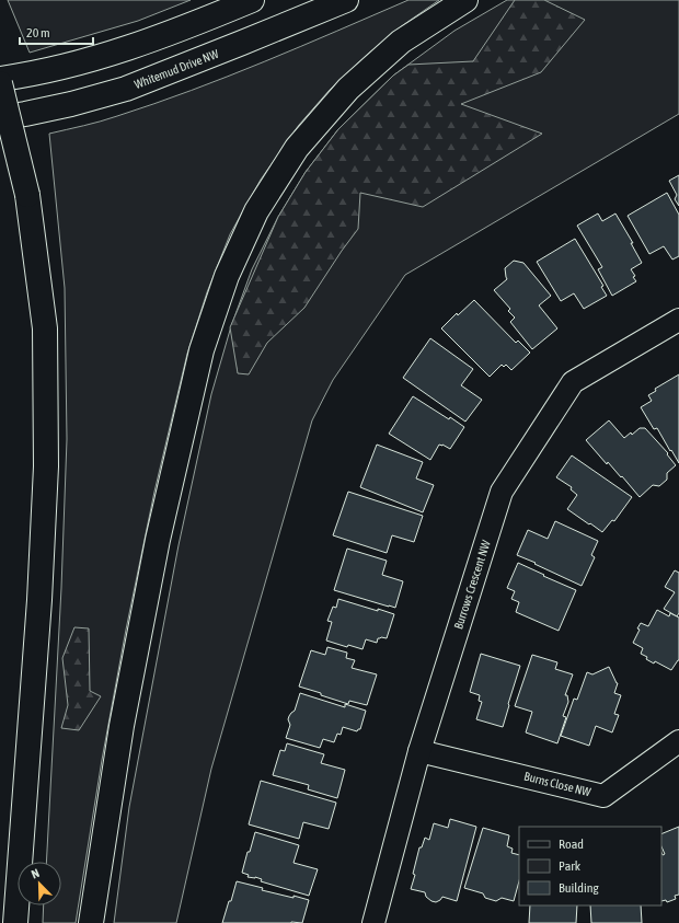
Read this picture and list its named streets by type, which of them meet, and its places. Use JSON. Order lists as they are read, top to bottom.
{
  "streets": {
    "highway": ["Whitemud Drive NW"],
    "street": ["Burrows Crescent NW", "Burns Close NW"]
  },
  "crossings": [
    ["Burrows Crescent NW", "Burns Close NW"]
  ],
  "legend": ["Road", "Park", "Building"],
  "scale_bar": "20 m",
  "north": "top left"
}
